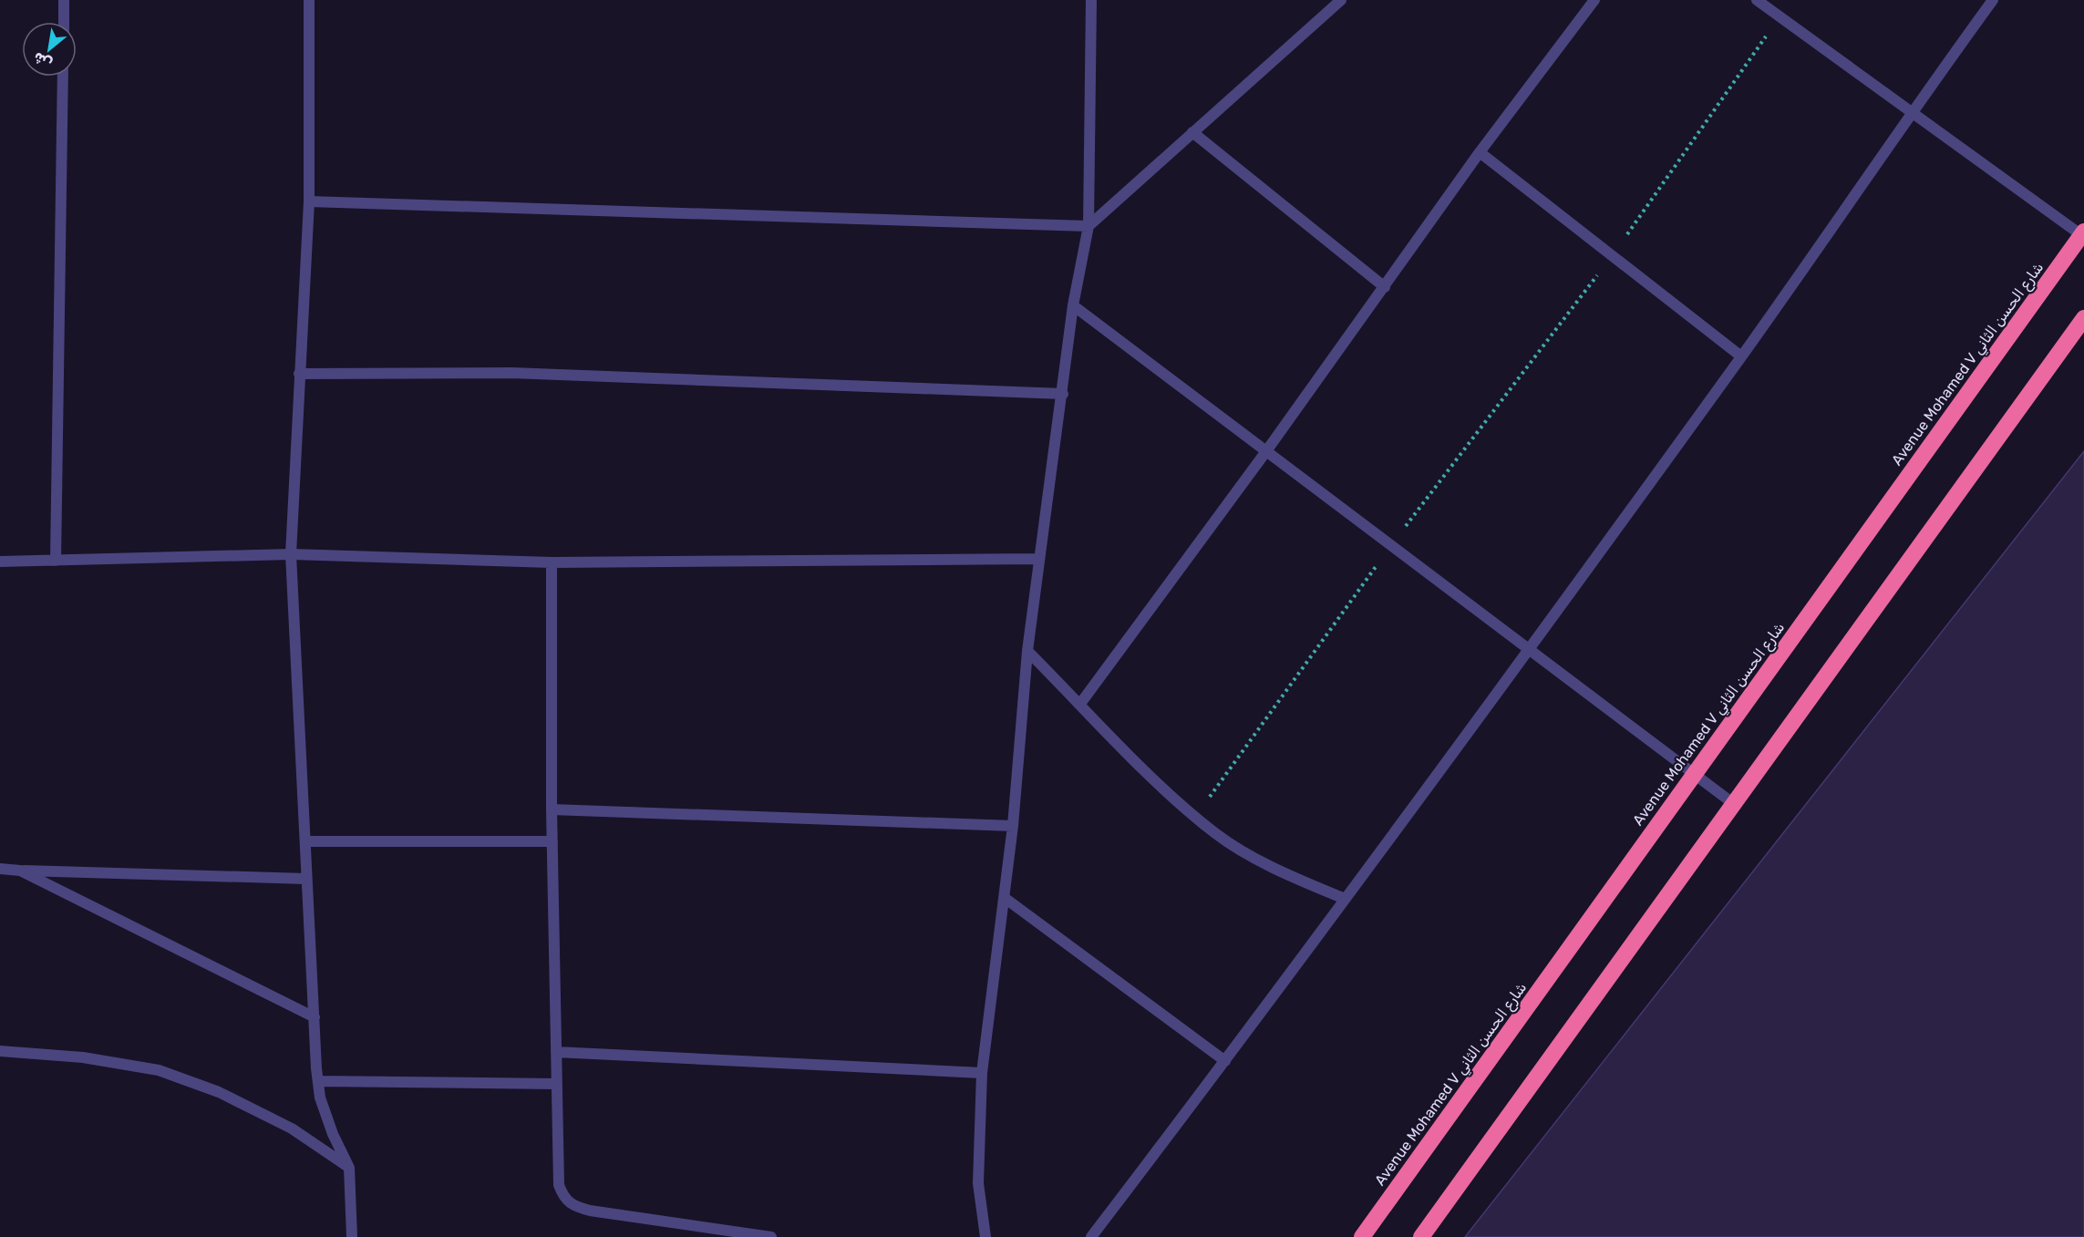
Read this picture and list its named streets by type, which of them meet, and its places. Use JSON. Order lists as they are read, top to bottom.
{
  "streets": {
    "highway": ["Avenue Mohamed V شارع الحسن الثاني"]
  },
  "north": "bottom left"
}
